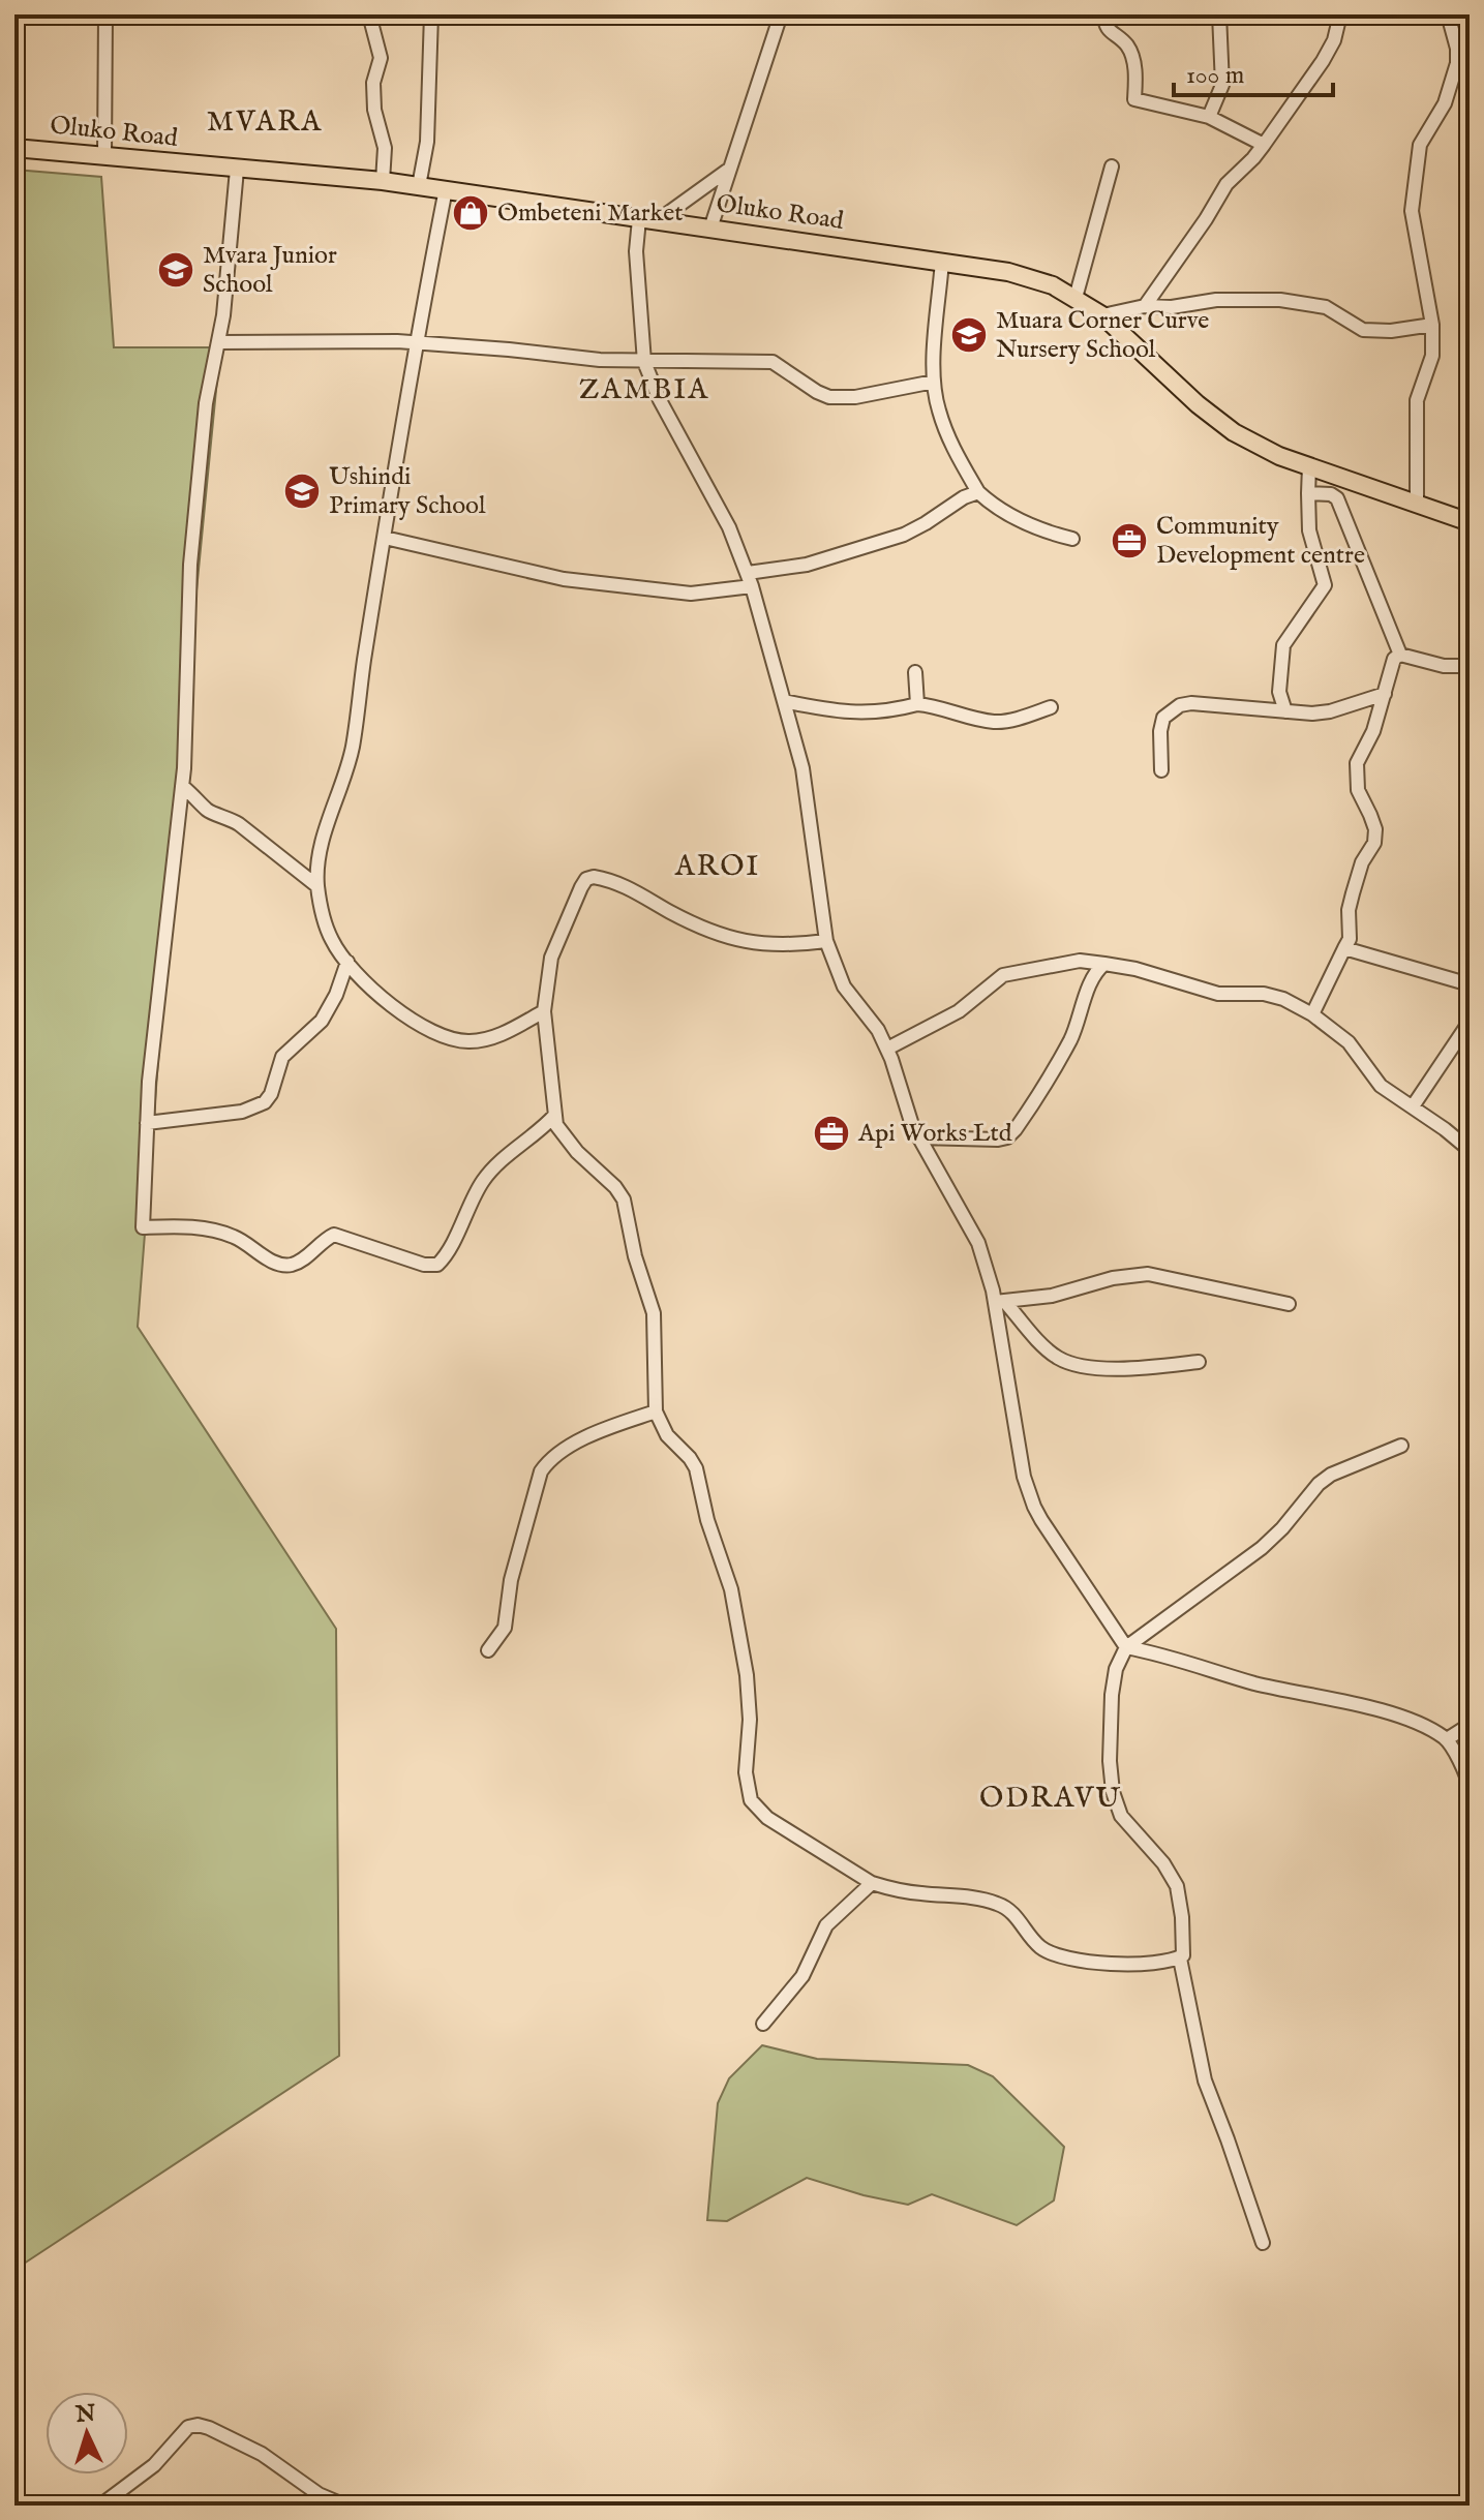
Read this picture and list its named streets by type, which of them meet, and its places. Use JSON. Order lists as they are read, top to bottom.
{
  "streets": {
    "main road": ["Oluko Road"]
  },
  "districts": [
    "MVARA",
    "ZAMBIA",
    "AROI",
    "ODRAVU"
  ],
  "places": {
    "shop": ["Ombeteni Market"],
    "school or university": ["Mvara Junior School", "Muara Corner Curve Nursery School", "Ushindi Primary School"],
    "office": ["Community Development centre", "Api Works Ltd"]
  },
  "scale_bar": "100 m",
  "north": "top"
}
